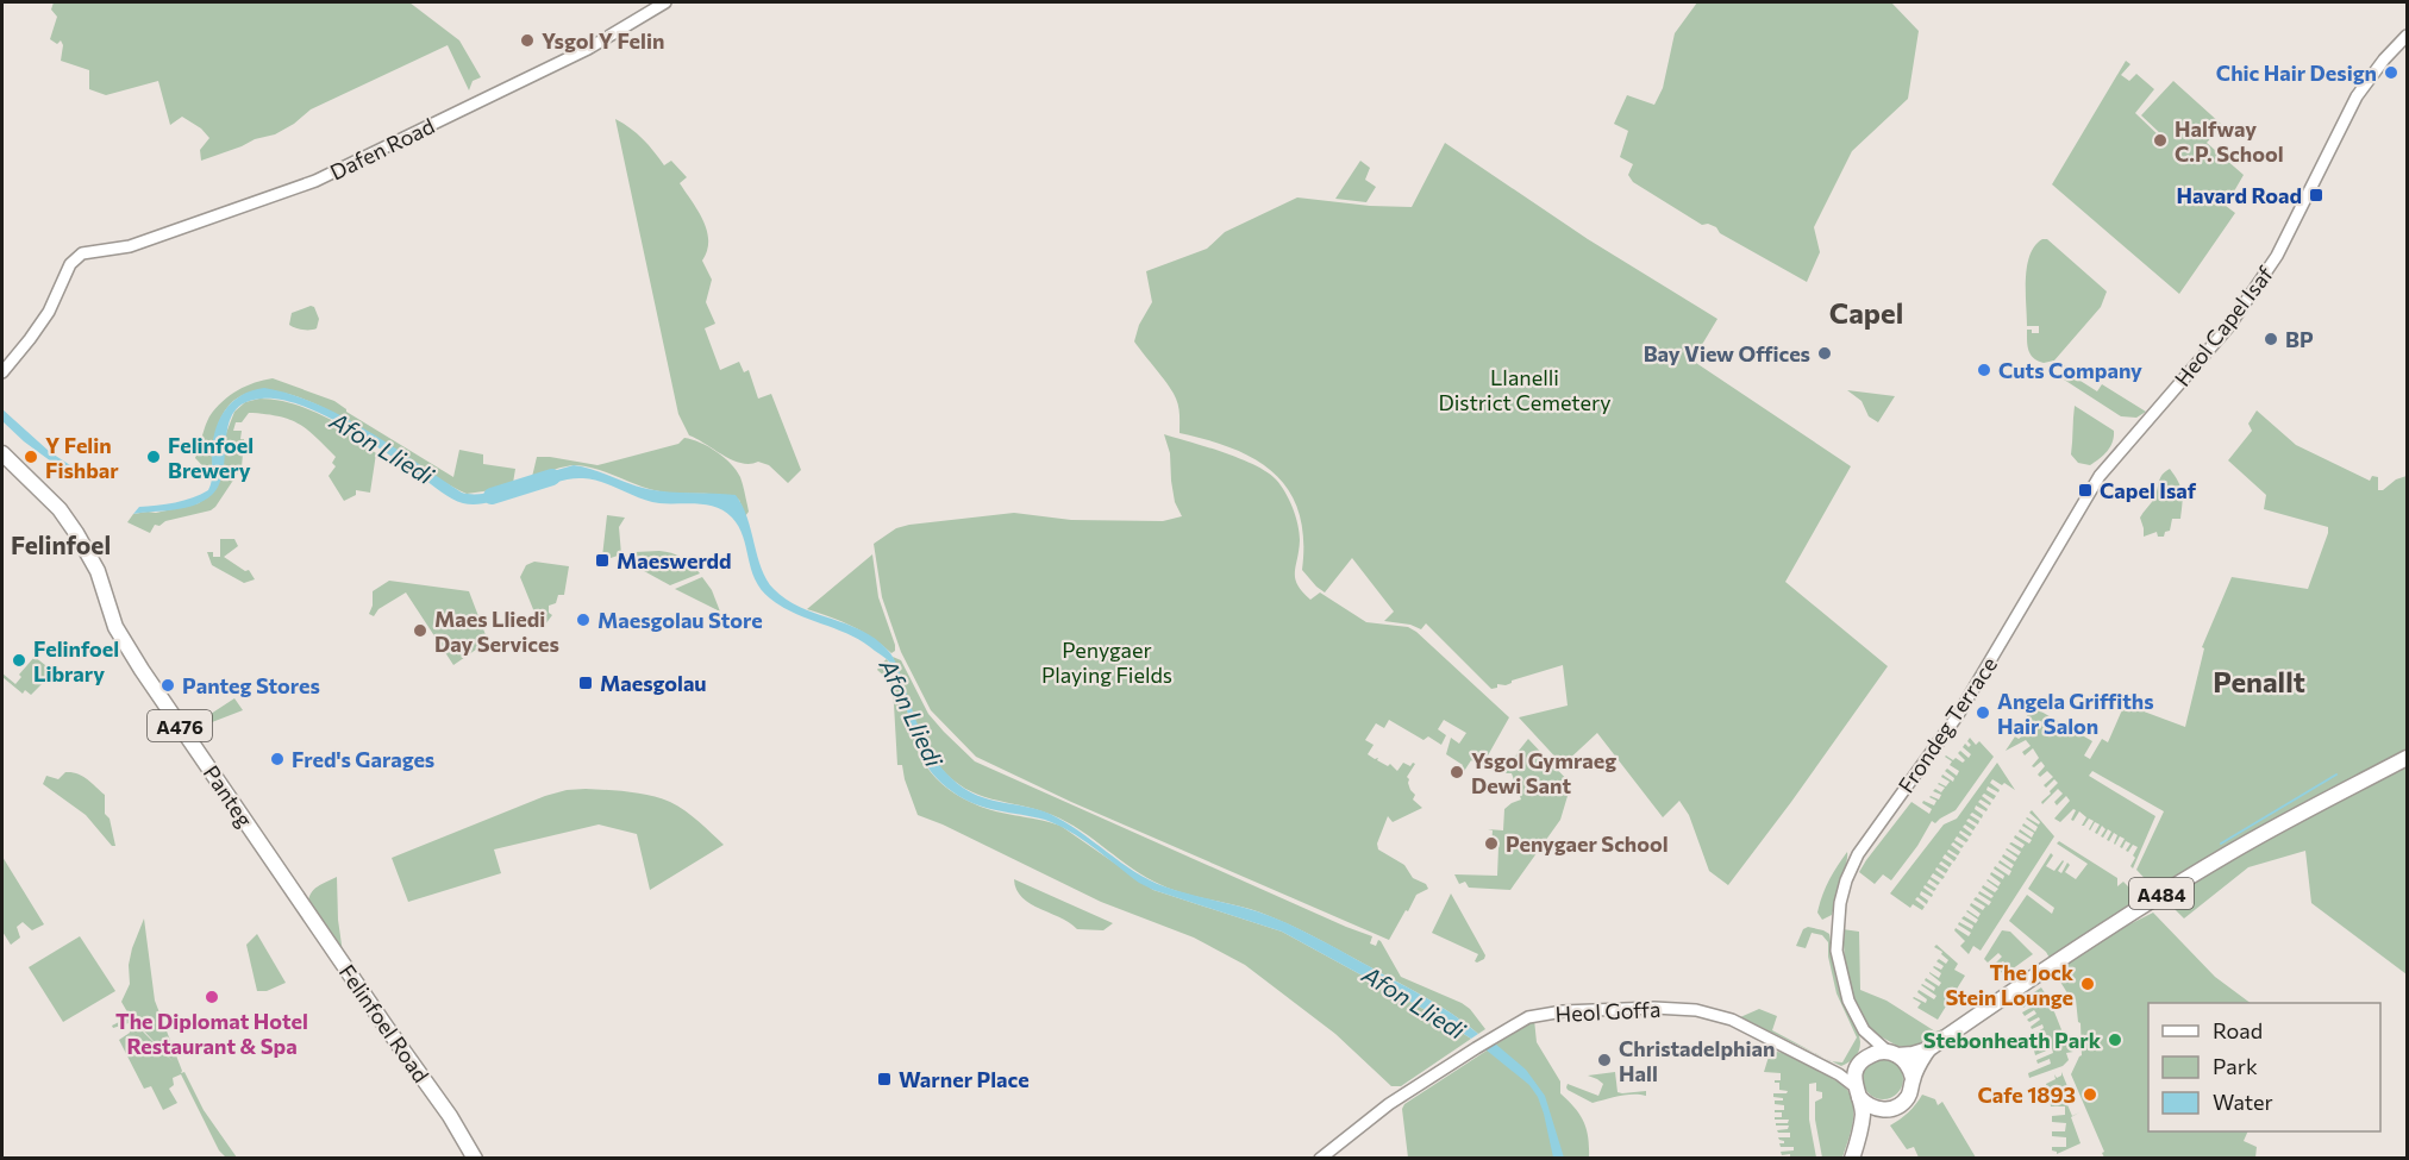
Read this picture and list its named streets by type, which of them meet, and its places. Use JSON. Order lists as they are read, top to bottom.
{
  "streets": {
    "main road": [
      "A476",
      "Panteg",
      "A484",
      "Felinfoel Road"
    ],
    "street": [
      "Dafen Road",
      "Heol Capel Isaf",
      "Frondeg Terrace",
      "Heol Goffa"
    ]
  },
  "crossings": [
    ["Heol Capel Isaf", "Frondeg Terrace"],
    ["Frondeg Terrace", "A484"],
    ["Frondeg Terrace", "Heol Goffa"],
    ["Panteg", "Felinfoel Road"],
    ["A484", "Heol Goffa"]
  ],
  "districts": ["Capel", "Felinfoel", "Penallt"],
  "water": ["Afon Lliedi"],
  "parks": ["Llanelli District Cemetery", "Penygaer Playing Fields"],
  "places": {
    "other": [
      "Ysgol Y Felin",
      "Chic Hair Design",
      "Halfway C.P. School",
      "BP",
      "Bay View Offices",
      "Cuts Company",
      "Y Felin Fishbar",
      "Felinfoel Brewery",
      "Maesgolau Store",
      "Maes Lliedi Day Services",
      "Felinfoel Library",
      "Panteg Stores",
      "Angela Griffiths Hair Salon",
      "Fred's Garages",
      "Ysgol Gymraeg Dewi Sant",
      "Penygaer School",
      "The Jock Stein Lounge",
      "The Diplomat Hotel Restaurant & Spa",
      "Stebonheath Park",
      "Christadelphian Hall",
      "Cafe 1893"
    ],
    "transit": [
      "Havard Road",
      "Capel Isaf",
      "Maeswerdd",
      "Maesgolau",
      "Warner Place"
    ]
  },
  "legend": ["Road", "Park", "Water"]
}
